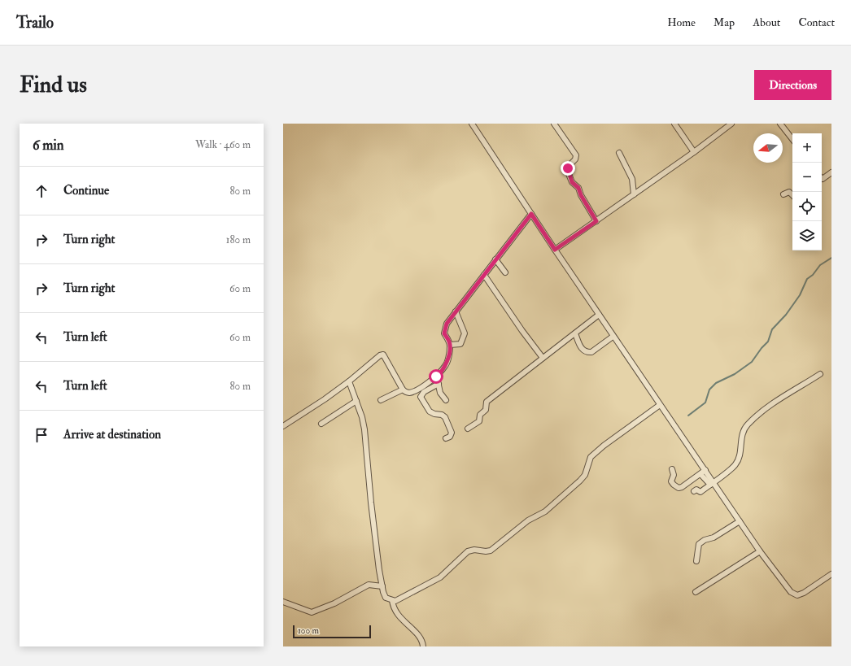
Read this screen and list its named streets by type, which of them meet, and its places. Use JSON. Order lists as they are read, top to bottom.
{
  "scale_bar": "100 m",
  "north": "left",
  "page": {
    "header": "Trailo",
    "nav": [
      "Home",
      "Map",
      "About",
      "Contact"
    ],
    "buttons": "Directions",
    "title": "Find us",
    "heading": ["6 min", "Walk · 460 m"],
    "map_buttons": ["+", "−"],
    "list": [
      ["Continue", "80 m"],
      ["Turn right", "180 m"],
      ["Turn right", "60 m"],
      ["Turn left", "60 m"],
      ["Turn left", "80 m"],
      "Arrive at destination"
    ],
    "scale": "100 m"
  }
}
